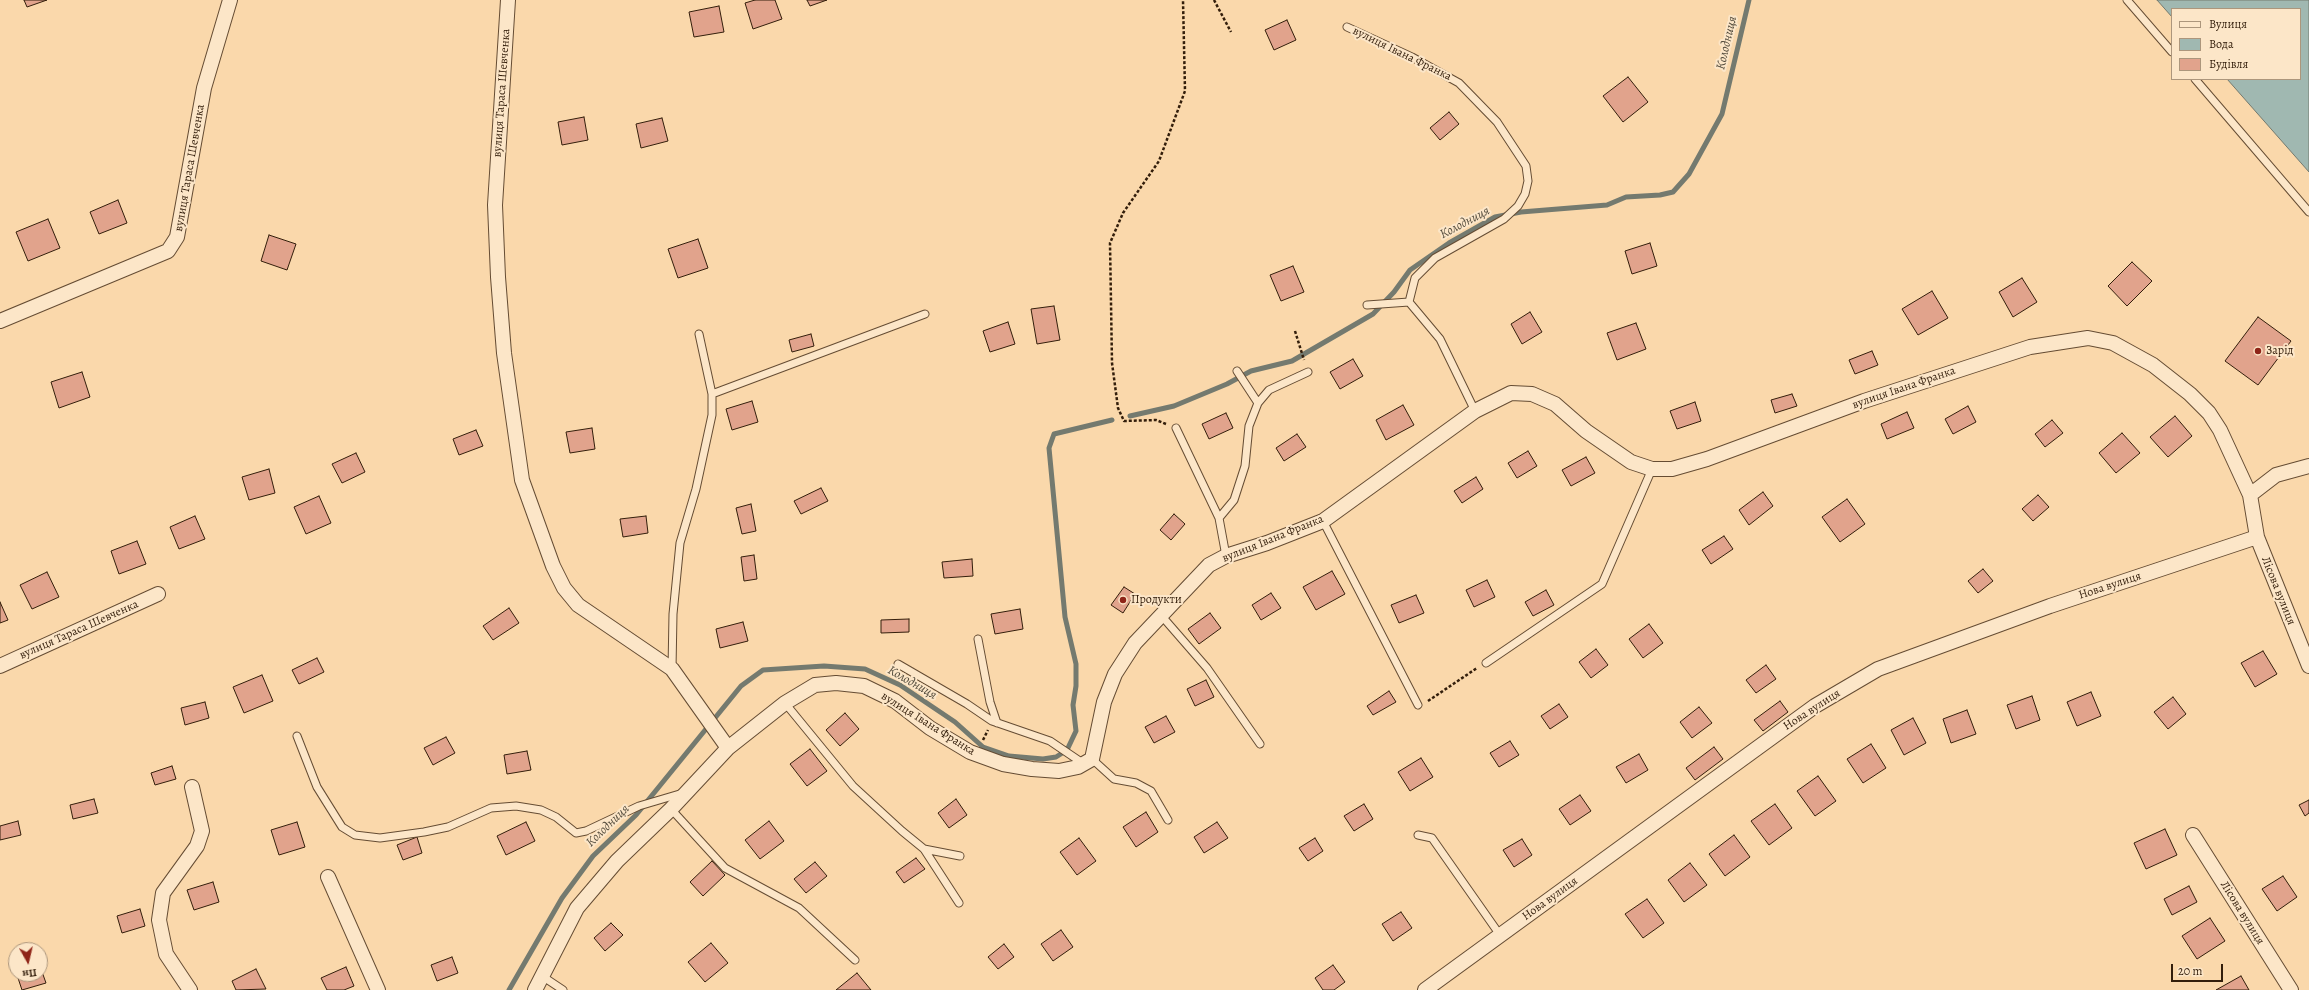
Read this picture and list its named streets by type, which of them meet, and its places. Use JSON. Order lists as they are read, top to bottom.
{
  "streets": {
    "street": [
      "вулиця Івана Франка",
      "вулиця Тараса Шевченка",
      "Нова вулиця",
      "Лісова вулиця"
    ]
  },
  "crossings": [
    ["вулиця Івана Франка", "Нова вулиця"],
    ["вулиця Івана Франка", "Лісова вулиця"],
    ["Нова вулиця", "Лісова вулиця"]
  ],
  "water": ["Колодниця"],
  "places": ["Зарід", "Продукти"],
  "legend": ["Вулиця", "Вода", "Будівля"],
  "scale_bar": "20 m",
  "north": "bottom"
}
